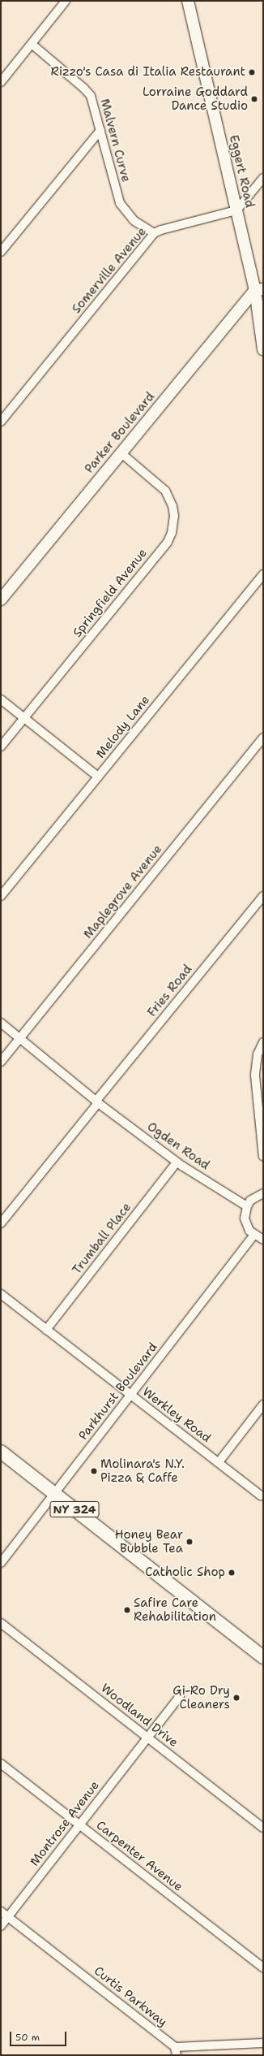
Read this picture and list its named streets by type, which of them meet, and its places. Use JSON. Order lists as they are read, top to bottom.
{
  "streets": {
    "main road": ["NY 324"],
    "street": [
      "Malvern Curve",
      "Eggert Road",
      "Somerville Avenue",
      "Parker Boulevard",
      "Springfield Avenue",
      "Melody Lane",
      "Maplegrove Avenue",
      "Fries Road",
      "Ogden Road",
      "Trumball Place",
      "Parkhurst Boulevard",
      "Werkley Road",
      "Woodland Drive",
      "Montrose Avenue",
      "Carpenter Avenue",
      "Curtis Parkway"
    ]
  },
  "crossings": [
    ["Malvern Curve", "Somerville Avenue"],
    ["Eggert Road", "Somerville Avenue"],
    ["Eggert Road", "Parker Boulevard"],
    ["Parker Boulevard", "Springfield Avenue"],
    ["Maplegrove Avenue", "Ogden Road"],
    ["Fries Road", "Ogden Road"],
    ["Ogden Road", "Trumball Place"],
    ["Trumball Place", "Werkley Road"],
    ["Parkhurst Boulevard", "Werkley Road"],
    ["Parkhurst Boulevard", "NY 324"],
    ["Woodland Drive", "Montrose Avenue"],
    ["Montrose Avenue", "Carpenter Avenue"],
    ["Montrose Avenue", "Curtis Parkway"]
  ],
  "places": [
    "Rizzo's Casa di Italia Restaurant",
    "Lorraine Goddard Dance Studio",
    "Molinara's N.Y. Pizza & Caffe",
    "Honey Bear Bubble Tea",
    "Catholic Shop",
    "Safire Care Rehabilitation",
    "Gi-Ro Dry Cleaners"
  ],
  "scale_bar": "50 m"
}
